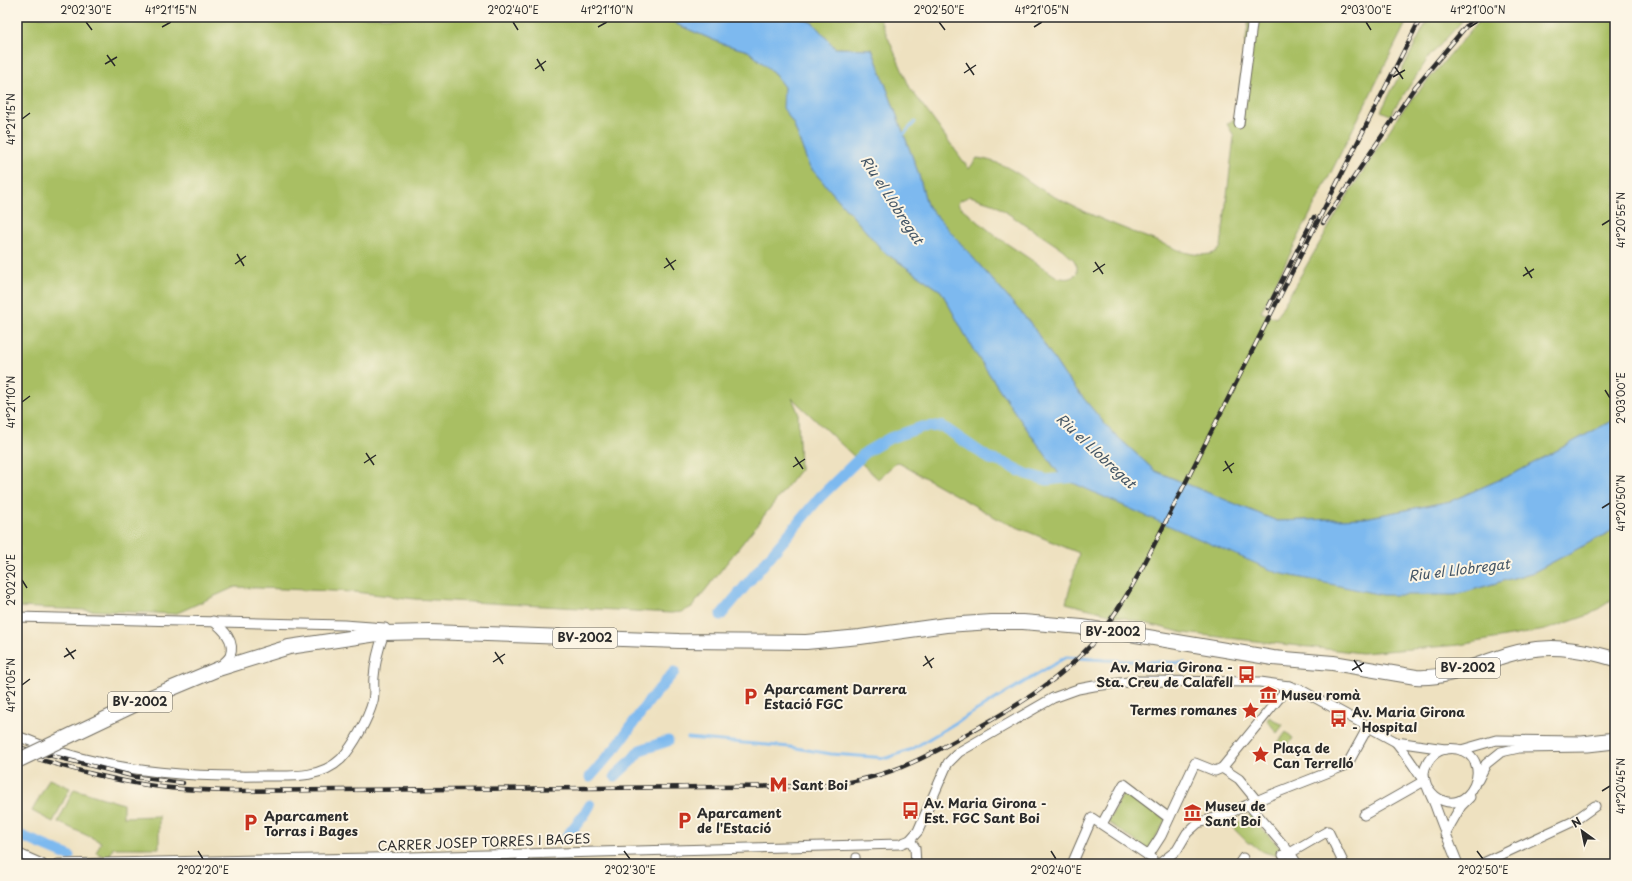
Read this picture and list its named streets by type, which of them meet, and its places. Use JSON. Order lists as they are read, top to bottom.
{
  "streets": {
    "main road": ["BV-2002"],
    "street": ["CARRER JOSEP TORRES I BAGES"]
  },
  "water": ["Riu el Llobregat"],
  "places": {
    "bus stop": ["Av. Maria Girona - Sta. Creu de Calafell", "Av. Maria Girona - Hospital", "Av. Maria Girona - Est. FGC Sant Boi"],
    "museum": ["Museu romà", "Museu de Sant Boi"],
    "parking": ["Aparcament Darrera Estació FGC", "Aparcament de l'Estació", "Aparcament Torras i Bages"],
    "place": ["Termes romanes", "Plaça de Can Terrelló"],
    "metro station": ["Sant Boi"]
  },
  "north": "top left",
  "coordinates": [
    "2°02'30\"E",
    "41°21'15\"N",
    "2°02'40\"E",
    "41°21'10\"N",
    "2°02'50\"E",
    "41°21'05\"N",
    "2°03'00\"E",
    "41°21'00\"N",
    "41°20'55\"N",
    "41°20'50\"N",
    "2°02'20\"E",
    "41°20'45\"N"
  ]
}
